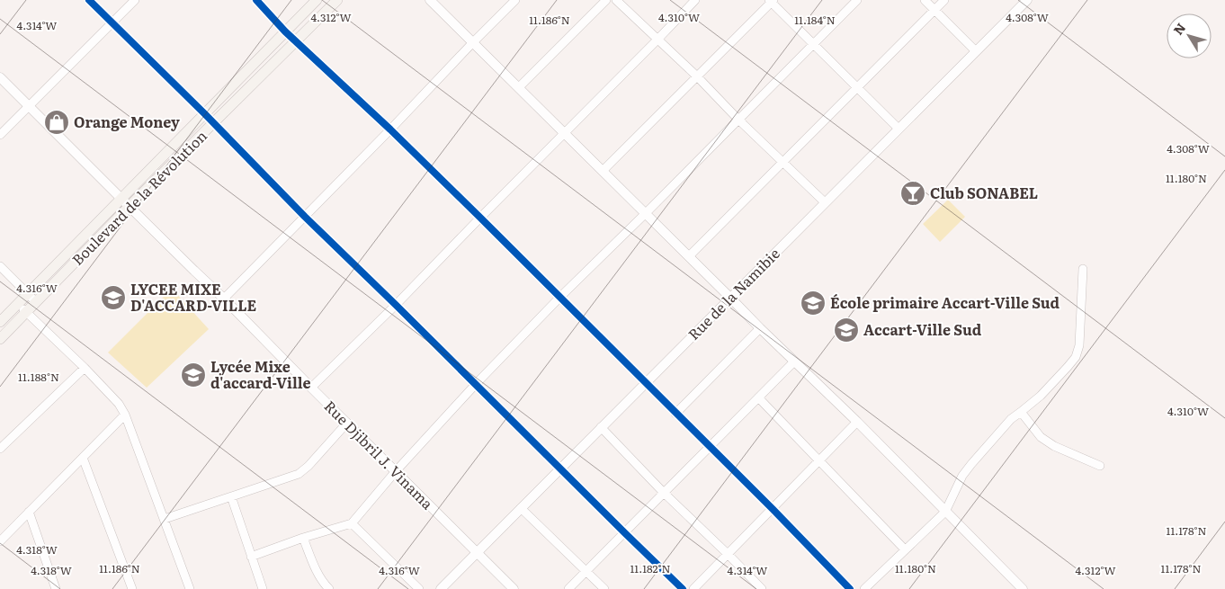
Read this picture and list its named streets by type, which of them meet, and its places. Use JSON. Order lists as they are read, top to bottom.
{
  "streets": {
    "main road": ["Boulevard de la Révolution"],
    "street": ["Rue de la Namibie", "Rue Djibril J. Vinama"]
  },
  "crossings": [
    ["Boulevard de la Révolution", "Rue Djibril J. Vinama"],
    ["Rue de la Namibie", "Rue Djibril J. Vinama"]
  ],
  "places": {
    "shop": ["Orange Money"],
    "bar": ["Club SONABEL"],
    "school or university": [
      "LYCEE MIXE D'ACCARD-VILLE",
      "École primaire Accart-Ville Sud",
      "Accart-Ville Sud",
      "Lycée Mixe d'accard-Ville"
    ]
  },
  "north": "top left",
  "coordinates": [
    "4.312°W",
    "4.310°W",
    "4.308°W",
    "11.186°N",
    "11.184°N",
    "4.314°W",
    "11.180°N",
    "4.316°W",
    "11.188°N",
    "11.178°N",
    "4.318°W",
    "11.182°N"
  ]
}
